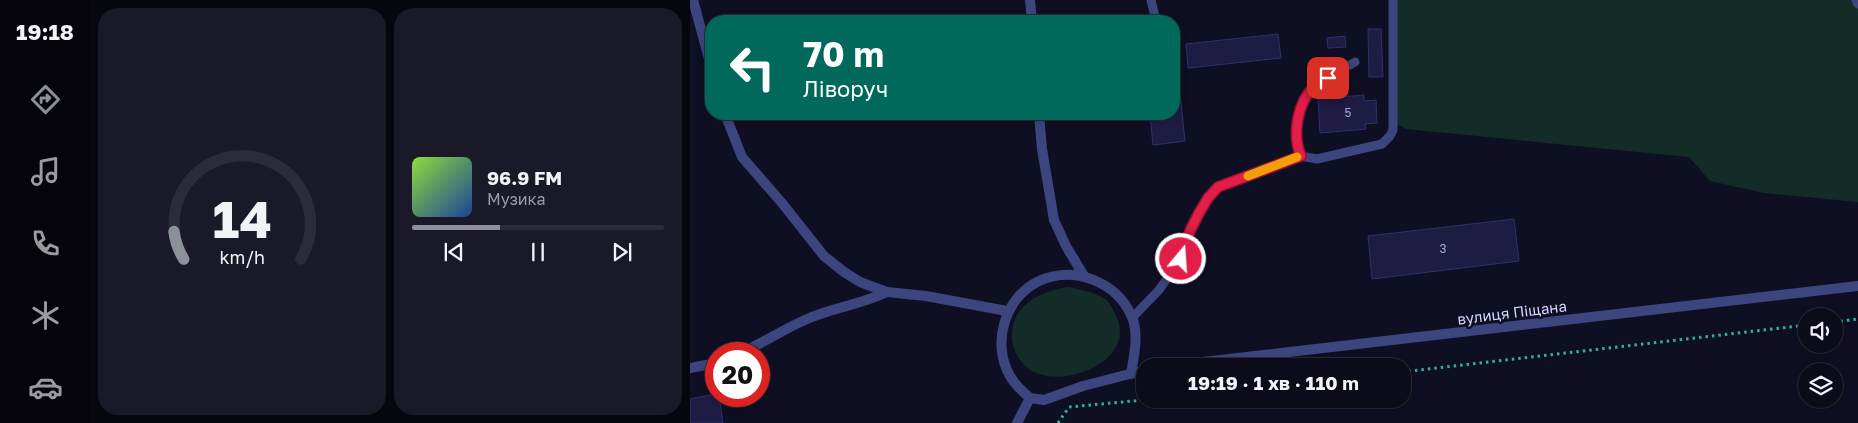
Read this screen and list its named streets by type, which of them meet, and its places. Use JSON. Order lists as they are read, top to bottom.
{
  "streets": {
    "street": ["вулиця Піщана"]
  },
  "house_numbers": ["5", "3"],
  "page": {
    "tabs": "19:18",
    "turn": ["70 m", "Ліворуч"],
    "song": ["96.9 FM", "Музика"],
    "limit": "20",
    "trip": "19:19 · 1 хв · 110 m",
    "gauge": ["14", "km/h"]
  }
}
